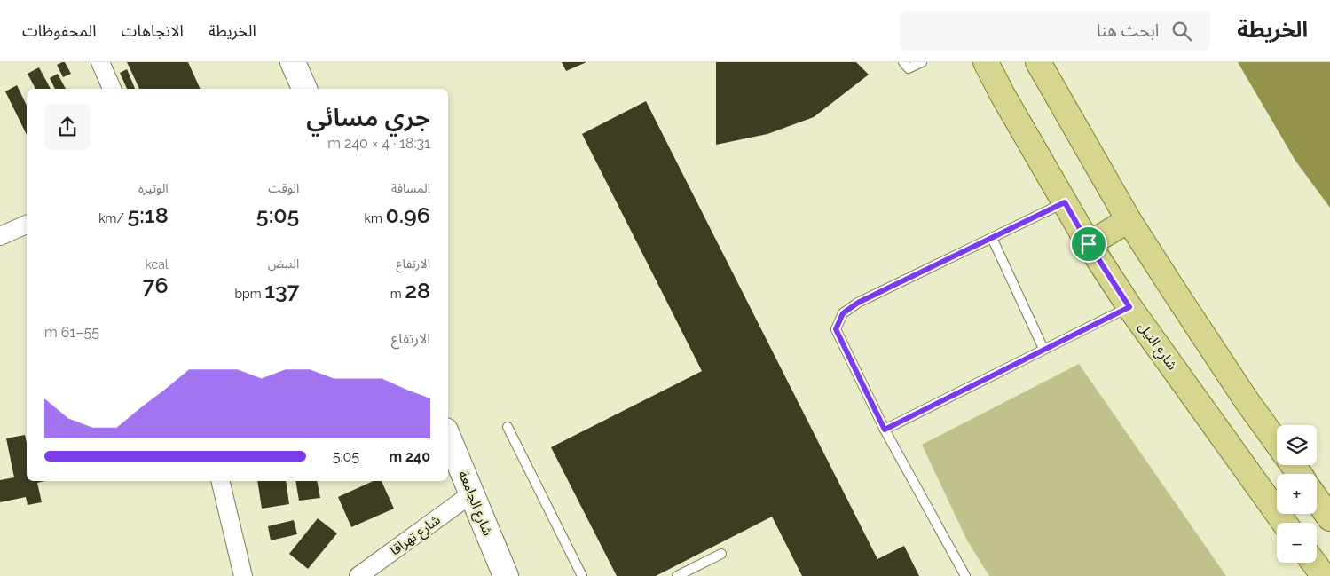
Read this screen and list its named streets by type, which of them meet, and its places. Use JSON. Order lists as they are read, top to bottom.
{
  "streets": {
    "main road": ["شارع النيل", "شارع الجامعة"],
    "street": ["شارع تهراقا"]
  },
  "crossings": [
    ["شارع الجامعة", "شارع تهراقا"]
  ],
  "page": {
    "header": "الخريطة",
    "search": "ابحث هنا",
    "nav": ["الخريطة", "الاتجاهات", "المحفوظات"],
    "heading": ["جري مسائي", "18:31 · 4 × 240 m"],
    "stats": [
      ["المسافة", "0.96 km"],
      ["الوقت", "5:05"],
      ["الوتيرة", "5:18 /km"],
      ["الارتفاع", "28 m"],
      ["النبض", "137 bpm"],
      ["kcal", "76"]
    ],
    "chart": ["الارتفاع", "55–61 m"],
    "map_buttons": ["+", "−"],
    "list": [
      {
        "name": "240 m",
        "note": "5:05"
      }
    ]
  }
}
